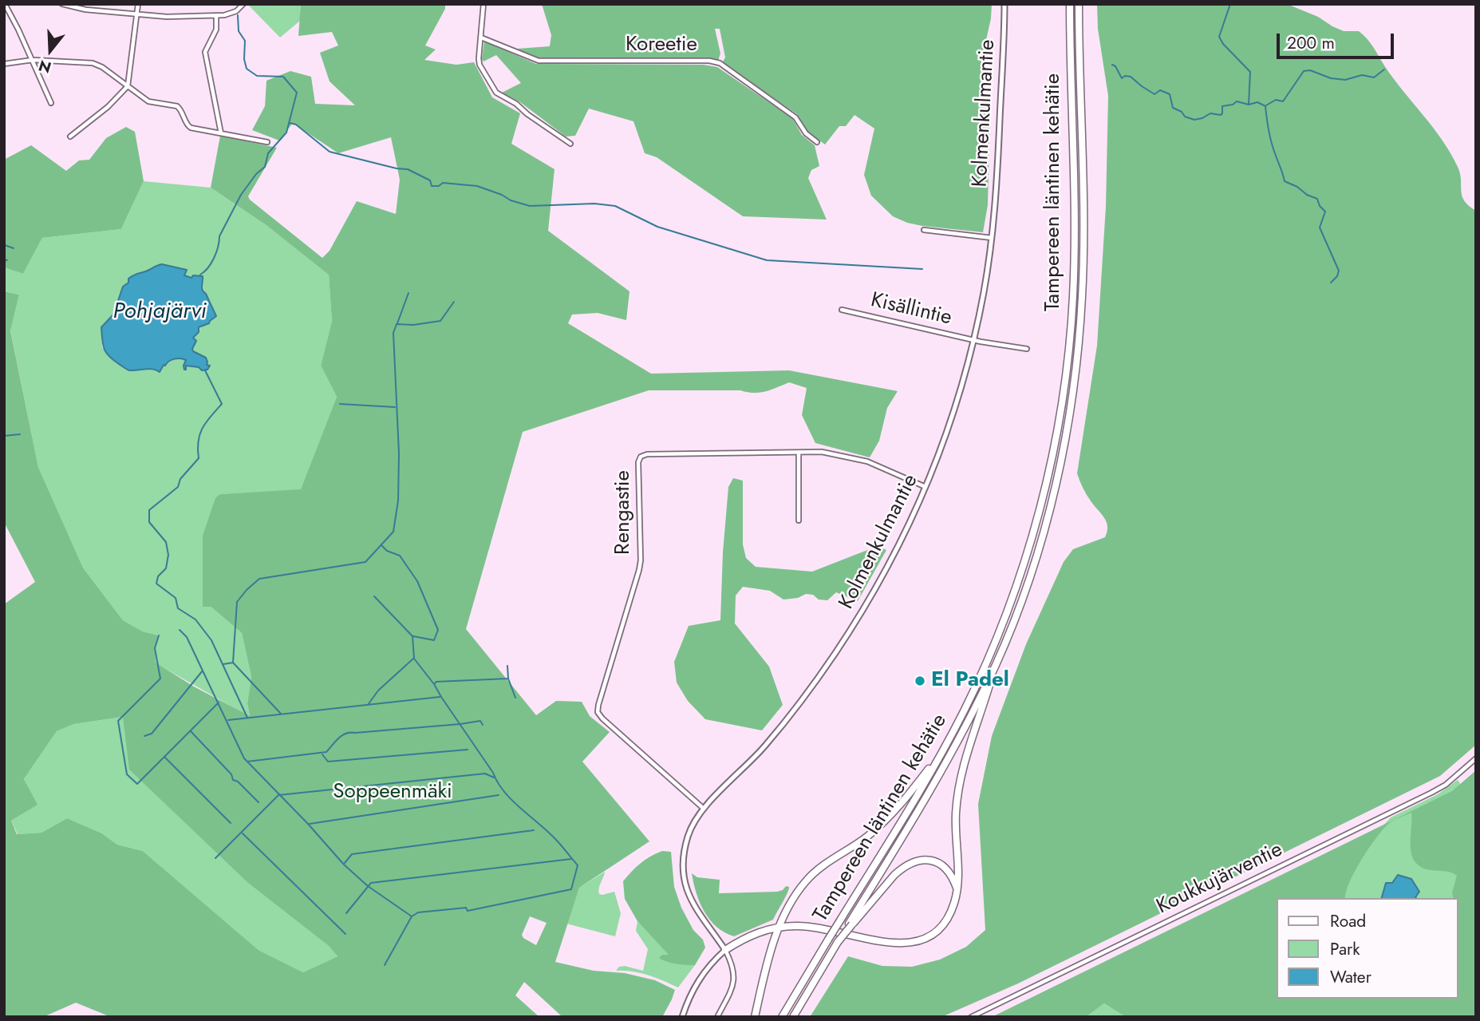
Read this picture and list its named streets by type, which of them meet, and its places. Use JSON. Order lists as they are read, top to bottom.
{
  "streets": {
    "highway": ["Tampereen läntinen kehätie"],
    "street": [
      "Koreetie",
      "Kolmenkulmantie",
      "Kisällintie",
      "Rengastie",
      "Koukkujärventie"
    ]
  },
  "crossings": [
    ["Kolmenkulmantie", "Kisällintie"],
    ["Kolmenkulmantie", "Rengastie"]
  ],
  "water": ["Pohjajärvi"],
  "parks": ["Soppeenmäki"],
  "places": ["El Padel"],
  "legend": ["Road", "Park", "Water"],
  "scale_bar": "200 m",
  "north": "bottom"
}
